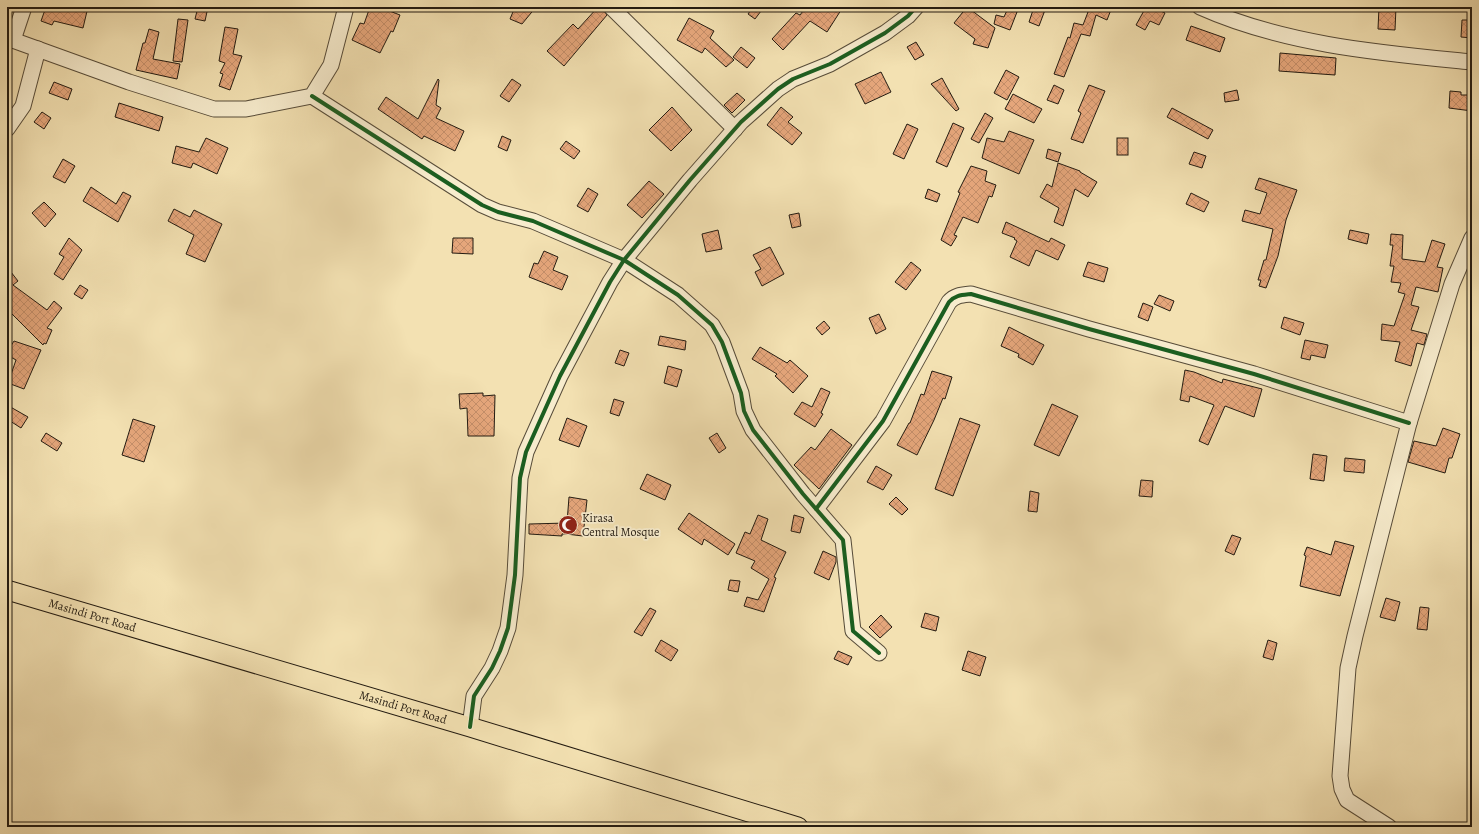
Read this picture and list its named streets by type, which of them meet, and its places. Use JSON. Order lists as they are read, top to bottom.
{
  "streets": {
    "main road": ["Masindi Port Road"]
  },
  "places": {
    "mosque": ["Kirasa Central Mosque"]
  }
}
